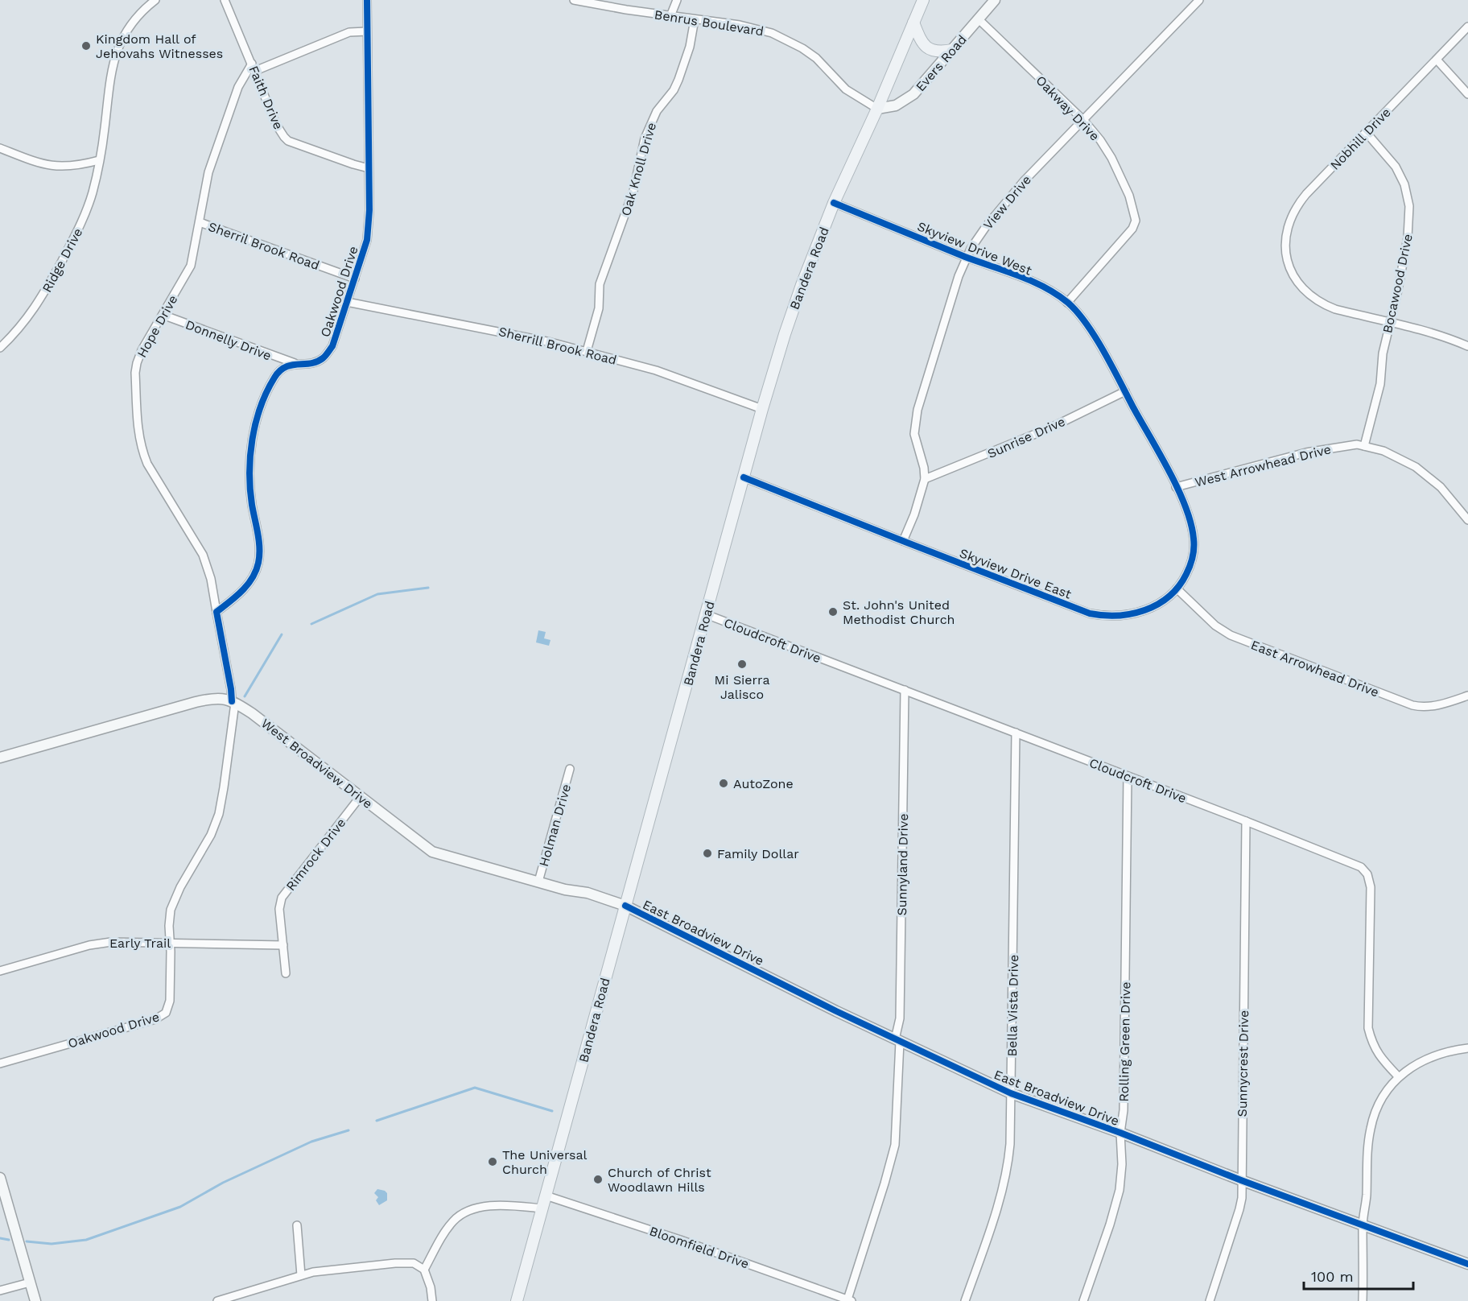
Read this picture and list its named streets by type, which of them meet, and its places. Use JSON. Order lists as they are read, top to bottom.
{
  "streets": {
    "main road": ["Bandera Road"],
    "street": [
      "Benrus Boulevard",
      "Evers Road",
      "Faith Drive",
      "Oakway Drive",
      "Nobhill Drive",
      "Oak Knoll Drive",
      "View Drive",
      "Sherril Brook Road",
      "Skyview Drive West",
      "Ridge Drive",
      "Bocawood Drive",
      "Oakwood Drive",
      "Hope Drive",
      "Donnelly Drive",
      "Sherrill Brook Road",
      "Sunrise Drive",
      "West Arrowhead Drive",
      "Skyview Drive East",
      "Cloudcroft Drive",
      "East Arrowhead Drive",
      "West Broadview Drive",
      "Holman Drive",
      "Rimrock Drive",
      "Sunnyland Drive",
      "East Broadview Drive",
      "Early Trail",
      "Bella Vista Drive",
      "Rolling Green Drive",
      "Sunnycrest Drive",
      "Bloomfield Drive"
    ]
  },
  "crossings": [
    ["Benrus Boulevard", "Evers Road"],
    ["Benrus Boulevard", "Oak Knoll Drive"],
    ["Benrus Boulevard", "Bandera Road"],
    ["Evers Road", "Oakway Drive"],
    ["Evers Road", "Bandera Road"],
    ["Faith Drive", "Oakwood Drive"],
    ["Faith Drive", "Hope Drive"],
    ["Oakway Drive", "View Drive"],
    ["Oakway Drive", "Skyview Drive West"],
    ["Nobhill Drive", "Bocawood Drive"],
    ["Oak Knoll Drive", "Sherrill Brook Road"],
    ["View Drive", "Skyview Drive West"],
    ["View Drive", "Sunrise Drive"],
    ["View Drive", "Skyview Drive East"],
    ["Sherril Brook Road", "Oakwood Drive"],
    ["Sherril Brook Road", "Hope Drive"],
    ["Skyview Drive West", "Bandera Road"],
    ["Skyview Drive West", "Sunrise Drive"],
    ["Skyview Drive West", "West Arrowhead Drive"],
    ["Skyview Drive West", "Skyview Drive East"],
    ["Bandera Road", "Sherrill Brook Road"],
    ["Bandera Road", "Skyview Drive East"],
    ["Bandera Road", "Cloudcroft Drive"],
    ["Bandera Road", "West Broadview Drive"],
    ["Bandera Road", "East Broadview Drive"],
    ["Bandera Road", "Bloomfield Drive"],
    ["Bocawood Drive", "West Arrowhead Drive"],
    ["Oakwood Drive", "Hope Drive"],
    ["Oakwood Drive", "Donnelly Drive"],
    ["Oakwood Drive", "Sherrill Brook Road"],
    ["Oakwood Drive", "West Broadview Drive"],
    ["Oakwood Drive", "Early Trail"],
    ["Hope Drive", "Donnelly Drive"],
    ["West Arrowhead Drive", "Skyview Drive East"],
    ["Skyview Drive East", "East Arrowhead Drive"],
    ["Cloudcroft Drive", "Sunnyland Drive"],
    ["Cloudcroft Drive", "Bella Vista Drive"],
    ["Cloudcroft Drive", "Rolling Green Drive"],
    ["Cloudcroft Drive", "Sunnycrest Drive"],
    ["West Broadview Drive", "Holman Drive"],
    ["West Broadview Drive", "Rimrock Drive"],
    ["West Broadview Drive", "East Broadview Drive"],
    ["Rimrock Drive", "Early Trail"],
    ["Sunnyland Drive", "East Broadview Drive"],
    ["Sunnyland Drive", "Bloomfield Drive"],
    ["East Broadview Drive", "Bella Vista Drive"],
    ["East Broadview Drive", "Rolling Green Drive"],
    ["East Broadview Drive", "Sunnycrest Drive"]
  ],
  "places": [
    "Kingdom Hall of Jehovahs Witnesses",
    "St. John's United Methodist Church",
    "Mi Sierra Jalisco",
    "AutoZone",
    "Family Dollar",
    "The Universal Church",
    "Church of Christ Woodlawn Hills"
  ],
  "scale_bar": "100 m"
}
